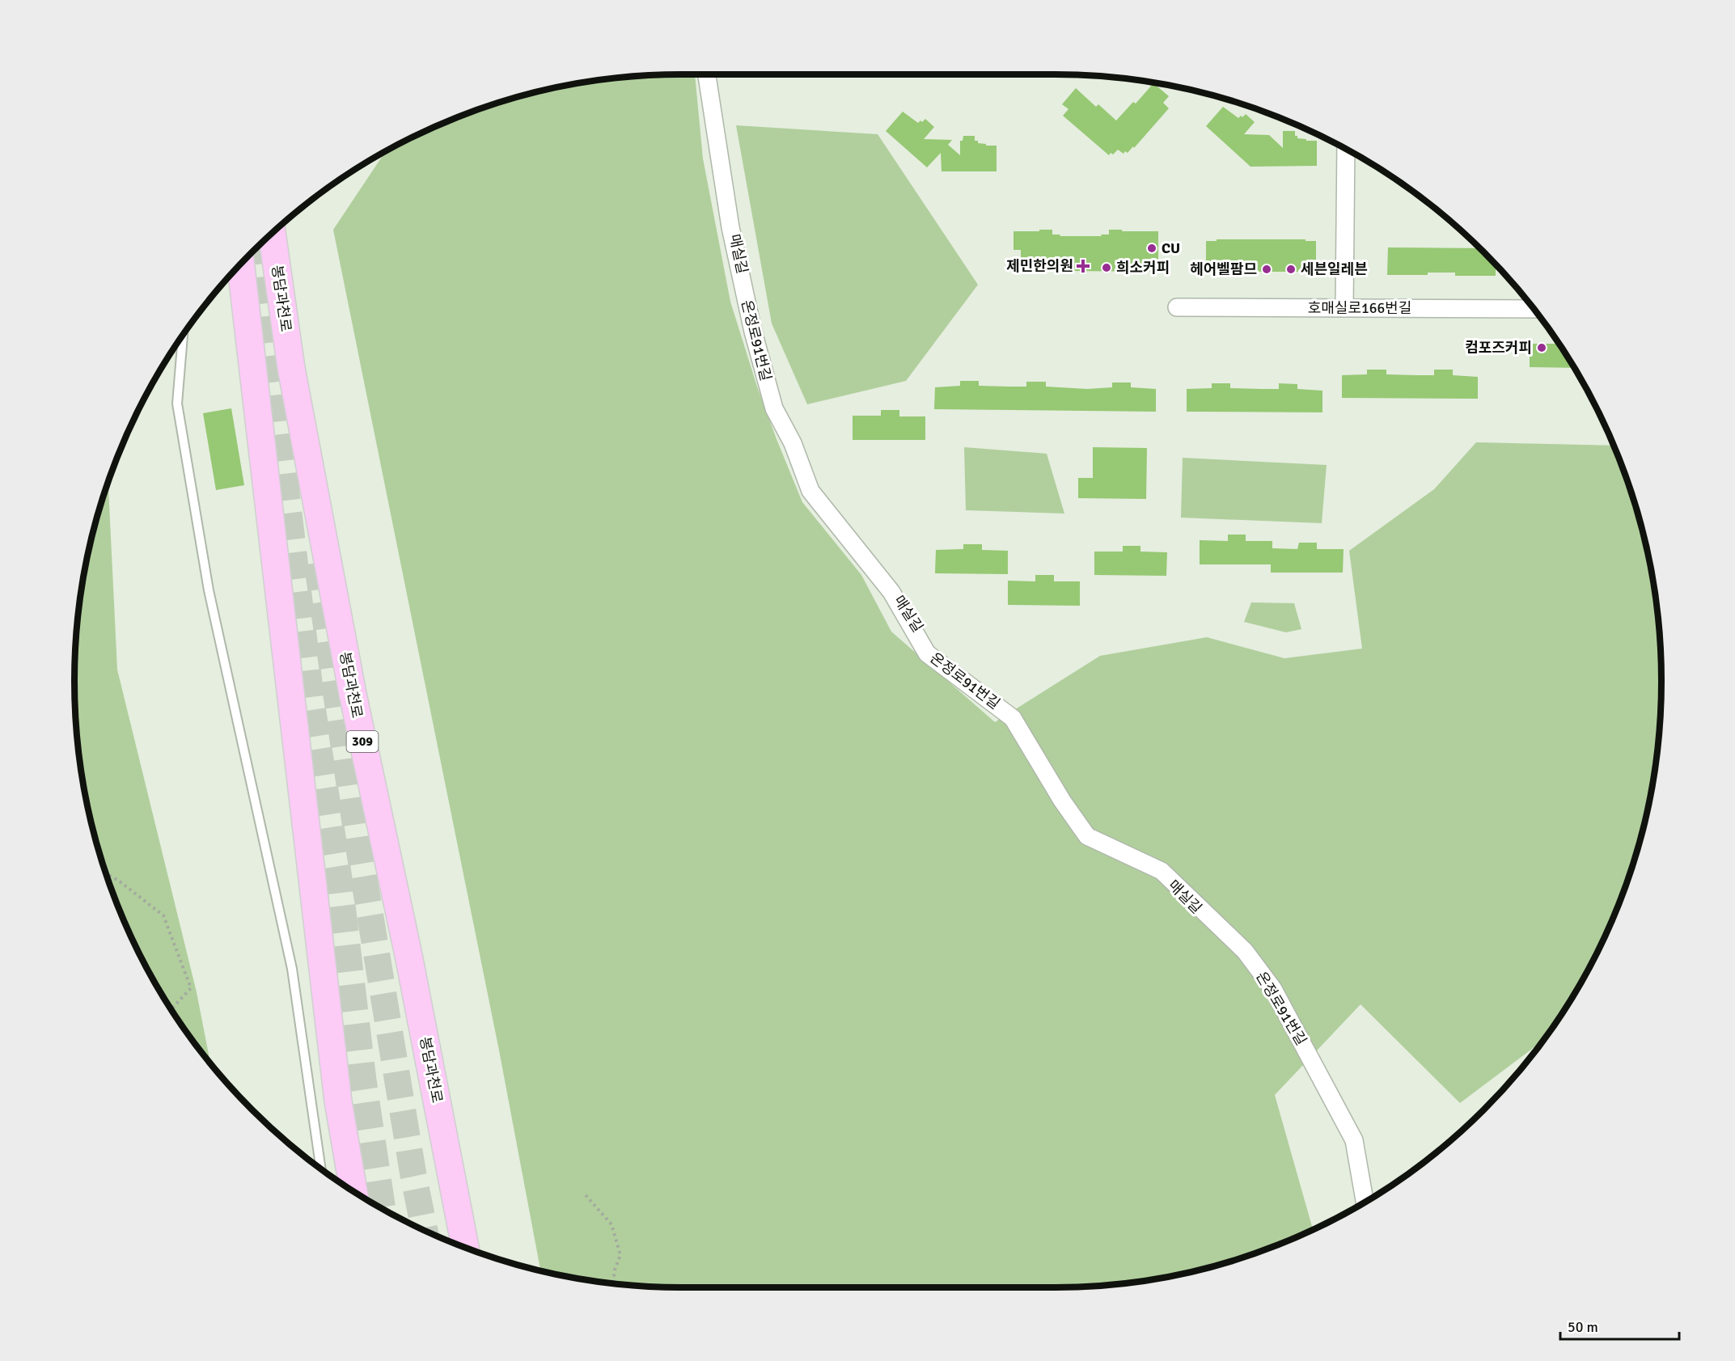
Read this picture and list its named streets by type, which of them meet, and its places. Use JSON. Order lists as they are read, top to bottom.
{
  "streets": {
    "highway": ["봉담과천로", "309"],
    "street": ["호매실로166번길", "온정로91번길"]
  },
  "places": {
    "other": [
      "CU",
      "희소커피",
      "헤어벨팜므",
      "세븐일레븐",
      "컴포즈커피"
    ],
    "health": ["제민한의원"]
  },
  "scale_bar": "50 m"
}
